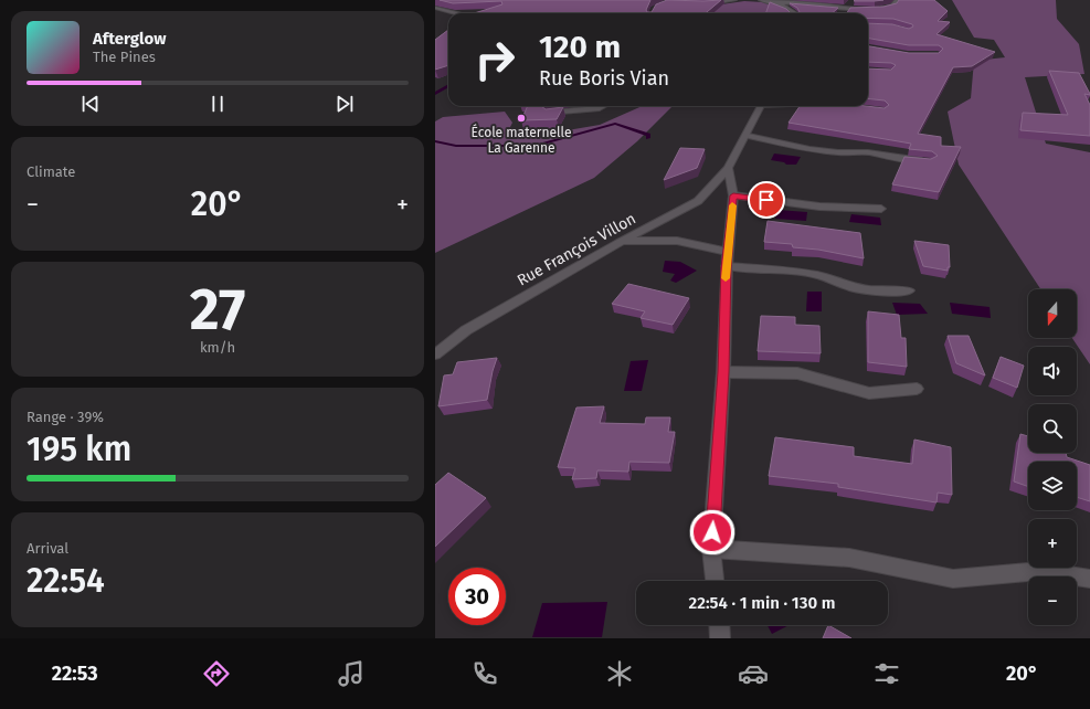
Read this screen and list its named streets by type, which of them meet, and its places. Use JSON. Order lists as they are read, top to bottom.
{
  "streets": {
    "street": ["Rue François Villon"]
  },
  "places": ["École maternelle La Garenne"],
  "north": "bottom",
  "page": {
    "turn": ["120 m", "Rue Boris Vian"],
    "song": ["Afterglow", "The Pines"],
    "tile": [
      "Climate",
      ["27", "km/h"],
      ["Range · 39%", "195 km"],
      ["Arrival", "22:54"]
    ],
    "heat": ["−", "20°", "+"],
    "map_buttons": ["+", "−"],
    "limit": "30",
    "trip": "22:54 · 1 min · 130 m",
    "tabs": ["22:53", "20°"]
  }
}
